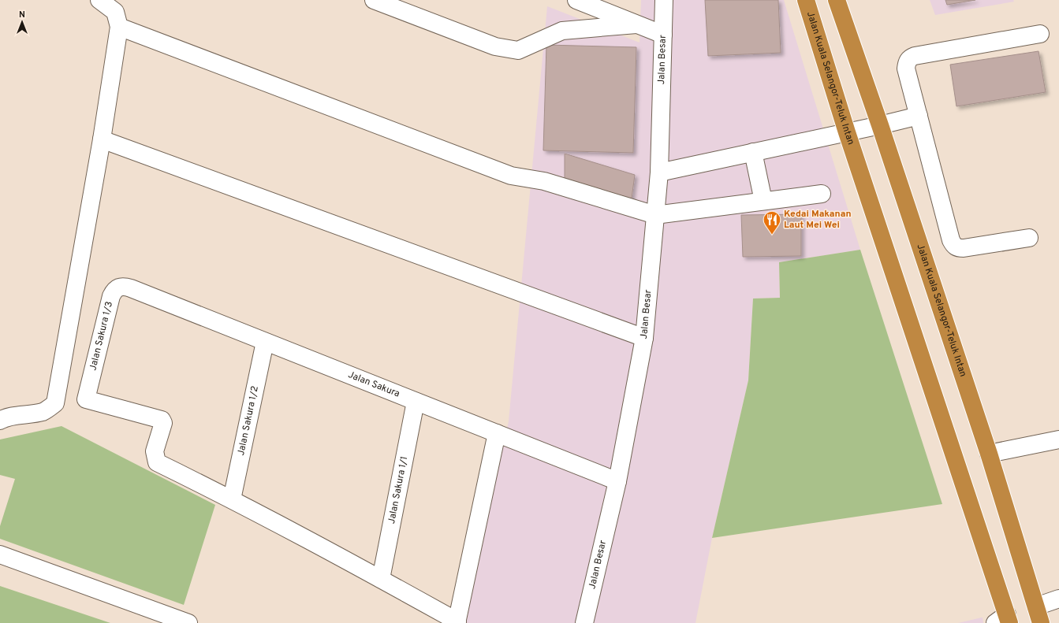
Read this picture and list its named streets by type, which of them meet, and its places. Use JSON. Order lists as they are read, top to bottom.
{
  "streets": {
    "highway": ["Jalan Kuala Selangor-Teluk Intan"],
    "street": [
      "Jalan Besar",
      "Jalan Sakura 1/3",
      "Jalan Sakura",
      "Jalan Sakura 1/2",
      "Jalan Sakura 1/1"
    ]
  },
  "crossings": [
    ["Jalan Besar", "Jalan Sakura"],
    ["Jalan Sakura 1/3", "Jalan Sakura"],
    ["Jalan Sakura 1/3", "Jalan Sakura 1/2"],
    ["Jalan Sakura", "Jalan Sakura 1/2"],
    ["Jalan Sakura", "Jalan Sakura 1/1"]
  ],
  "places": {
    "restaurant": ["Kedai Makanan Laut Mei Wei"]
  },
  "north": "top"
}
